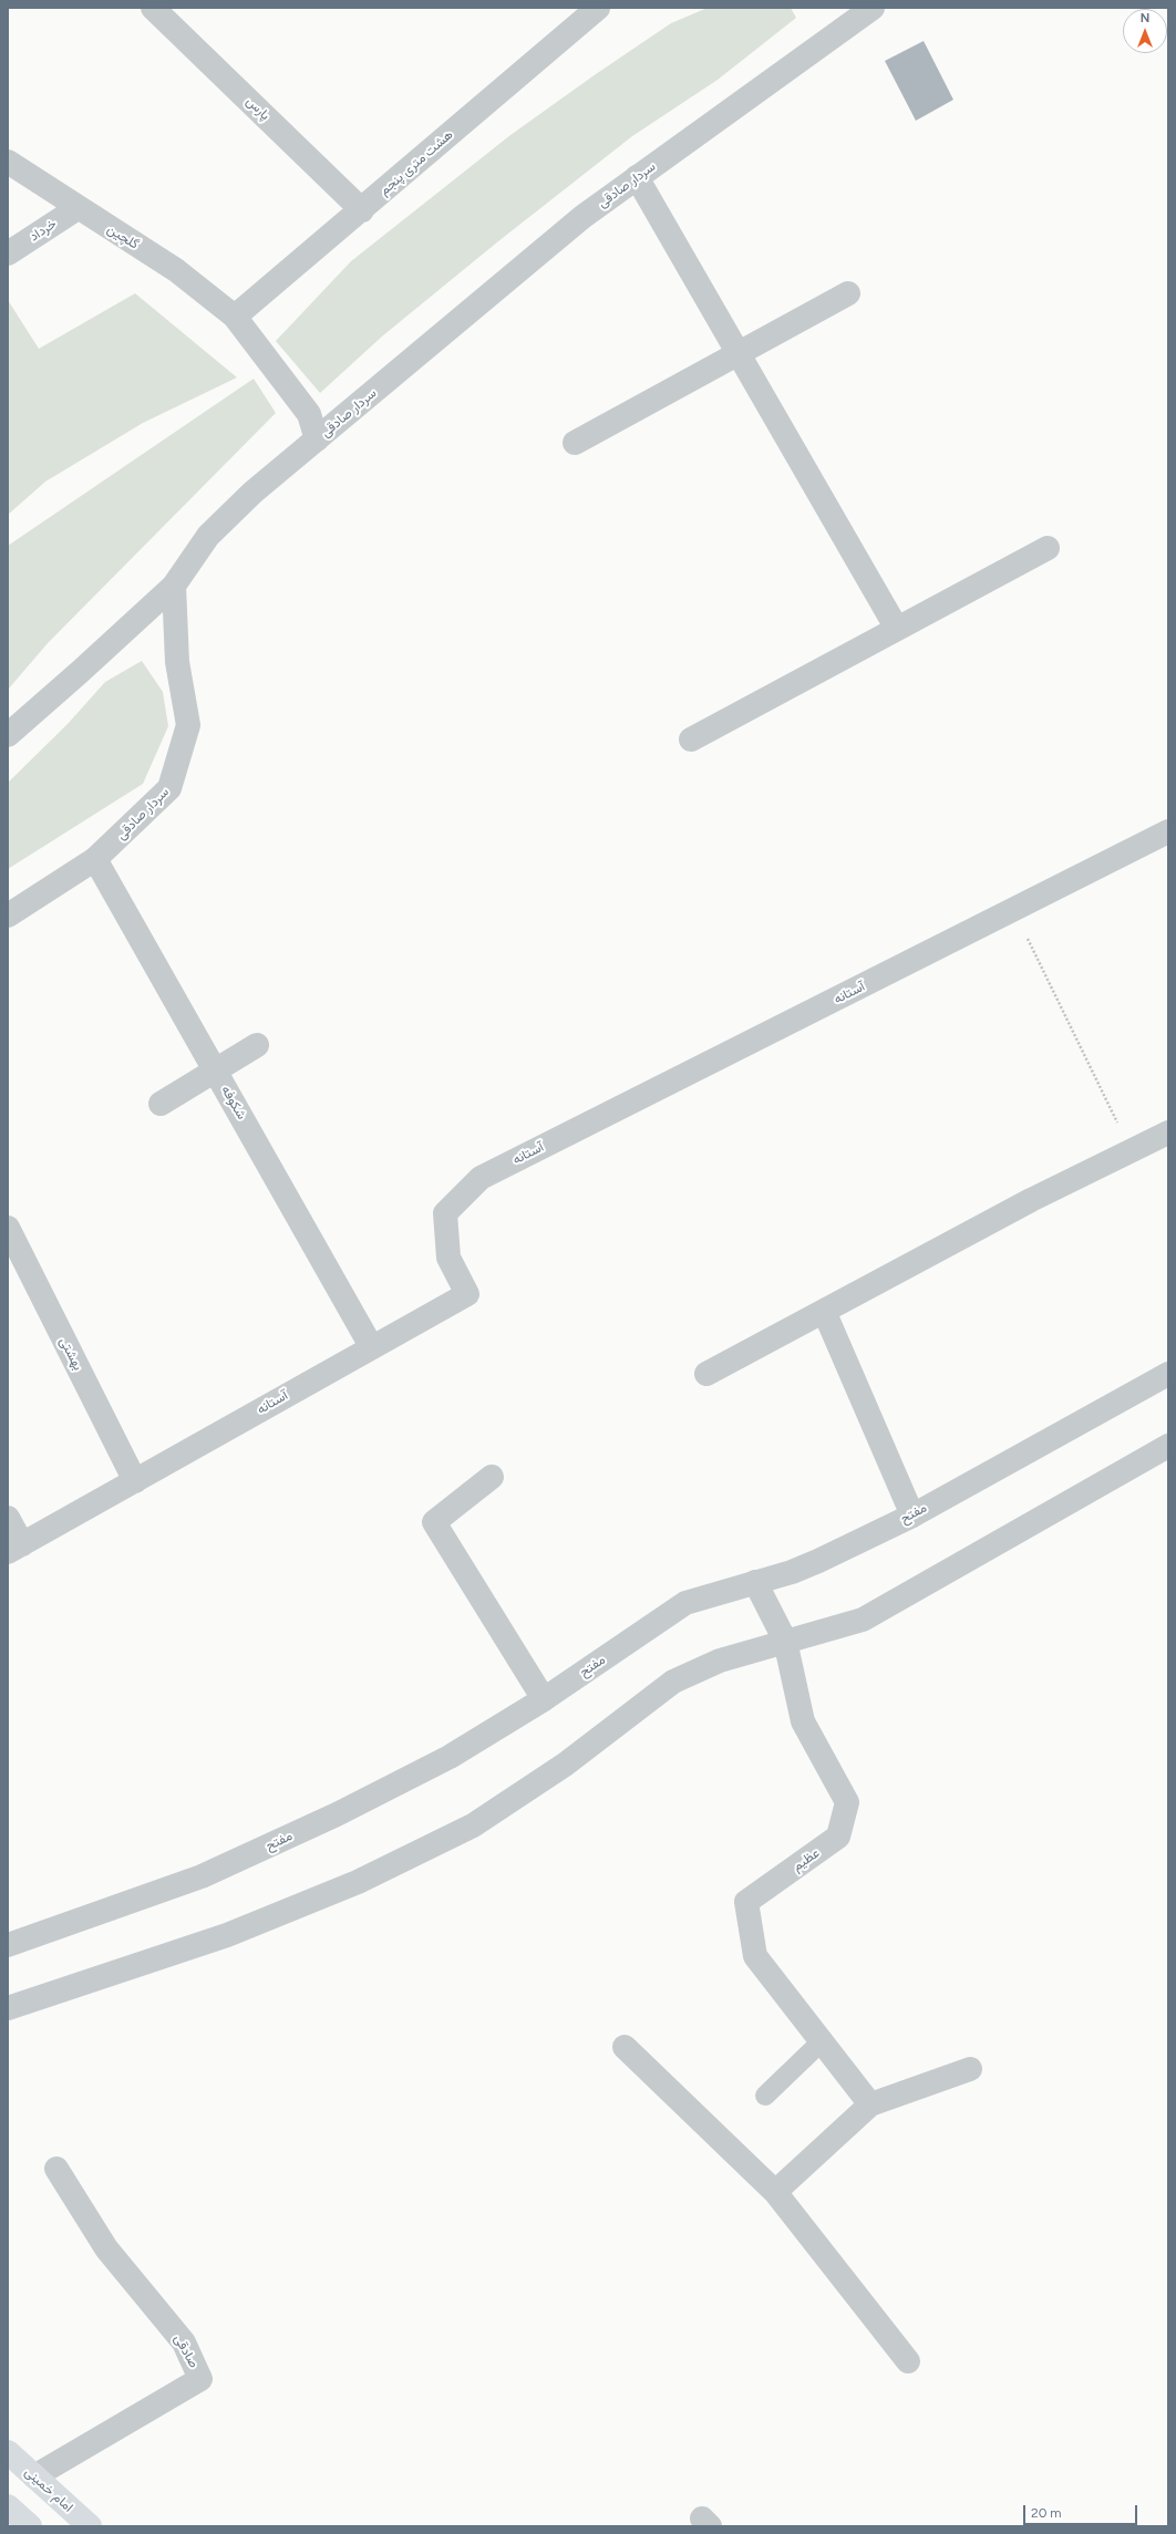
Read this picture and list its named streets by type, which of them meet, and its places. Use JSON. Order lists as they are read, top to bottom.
{
  "streets": {
    "main road": ["امام خمینی"],
    "street": [
      "پارس",
      "هشت متری پنجم",
      "سردار صادقی",
      "خرداد",
      "گلچین",
      "آستانه",
      "شکوفه",
      "بهشتی",
      "مفتح",
      "عظیم",
      "صادقی"
    ]
  },
  "crossings": [
    ["پارس", "هشت متری پنجم"],
    ["هشت متری پنجم", "گلچین"],
    ["سردار صادقی", "گلچین"],
    ["سردار صادقی", "شکوفه"],
    ["خرداد", "گلچین"],
    ["آستانه", "شکوفه"],
    ["آستانه", "بهشتی"],
    ["مفتح", "عظیم"],
    ["صادقی", "امام خمینی"]
  ],
  "scale_bar": "20 m",
  "north": "top"
}
